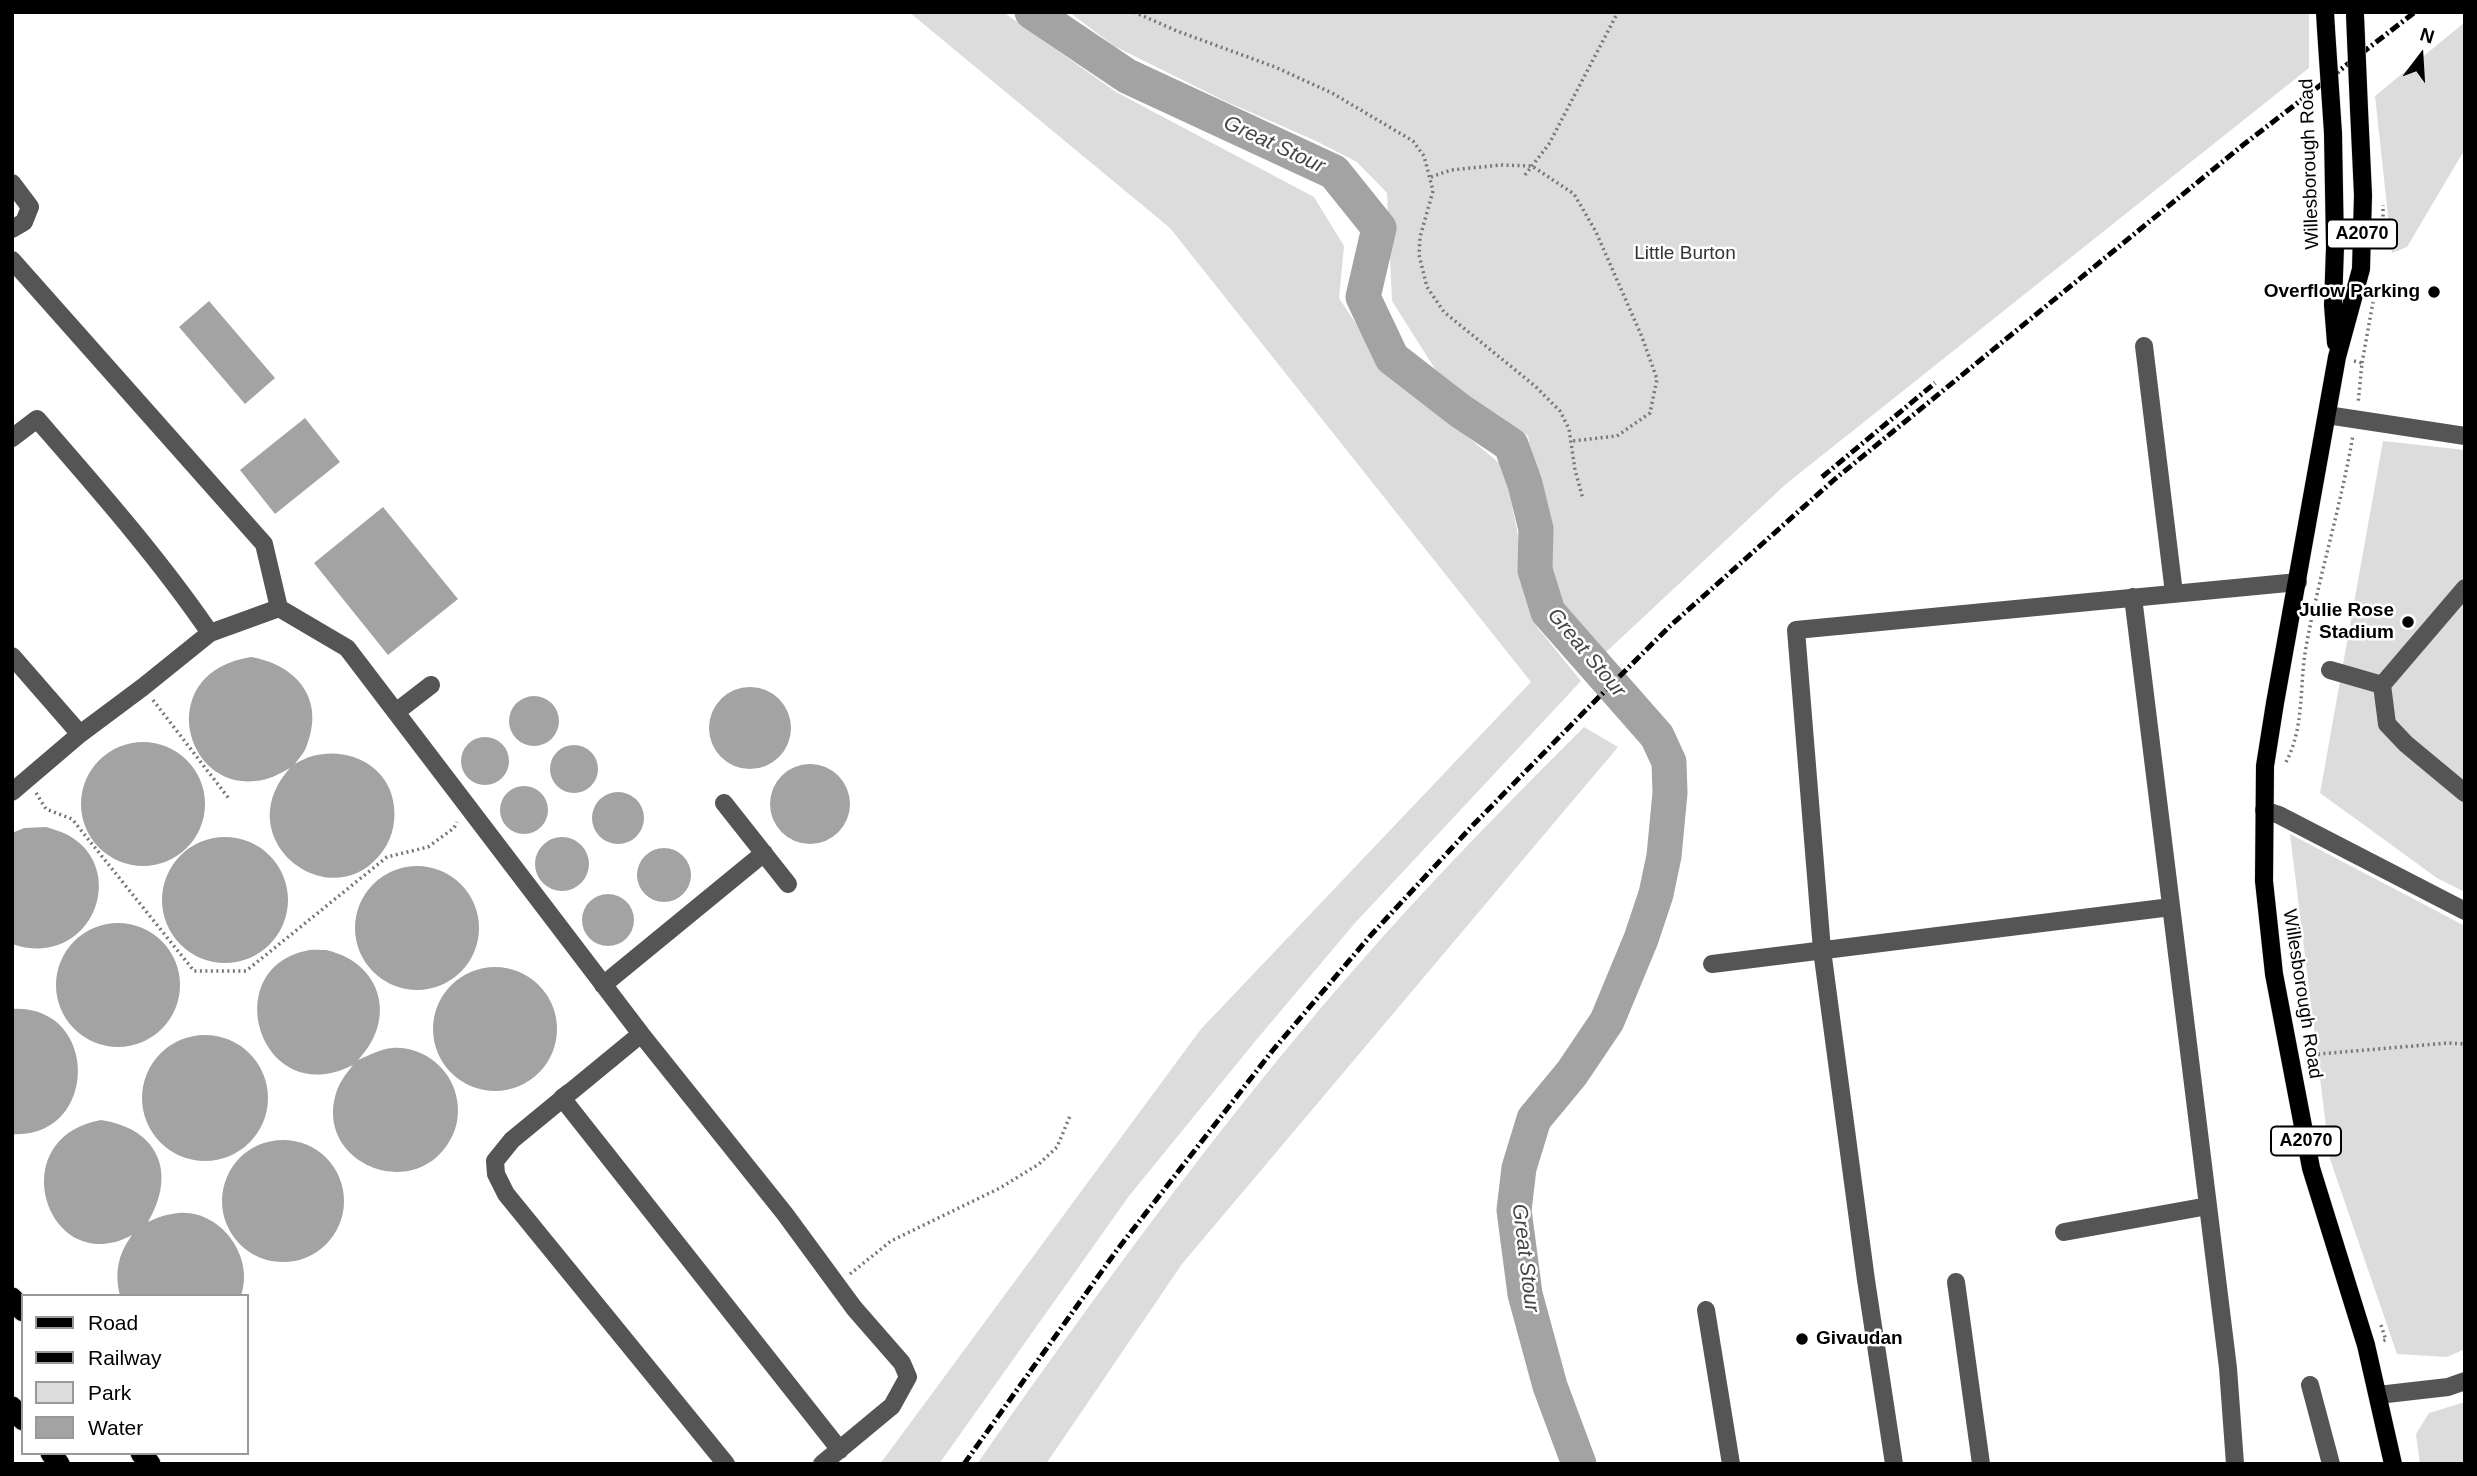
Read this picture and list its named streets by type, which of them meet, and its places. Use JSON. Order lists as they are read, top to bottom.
{
  "streets": {
    "main road": ["Willesborough Road", "A2070"]
  },
  "water": ["Great Stour"],
  "parks": ["Little Burton"],
  "places": ["Overflow Parking", "Julie Rose Stadium", "Givaudan"],
  "legend": [
    "Road",
    "Railway",
    "Park",
    "Water"
  ],
  "north": "top"
}
